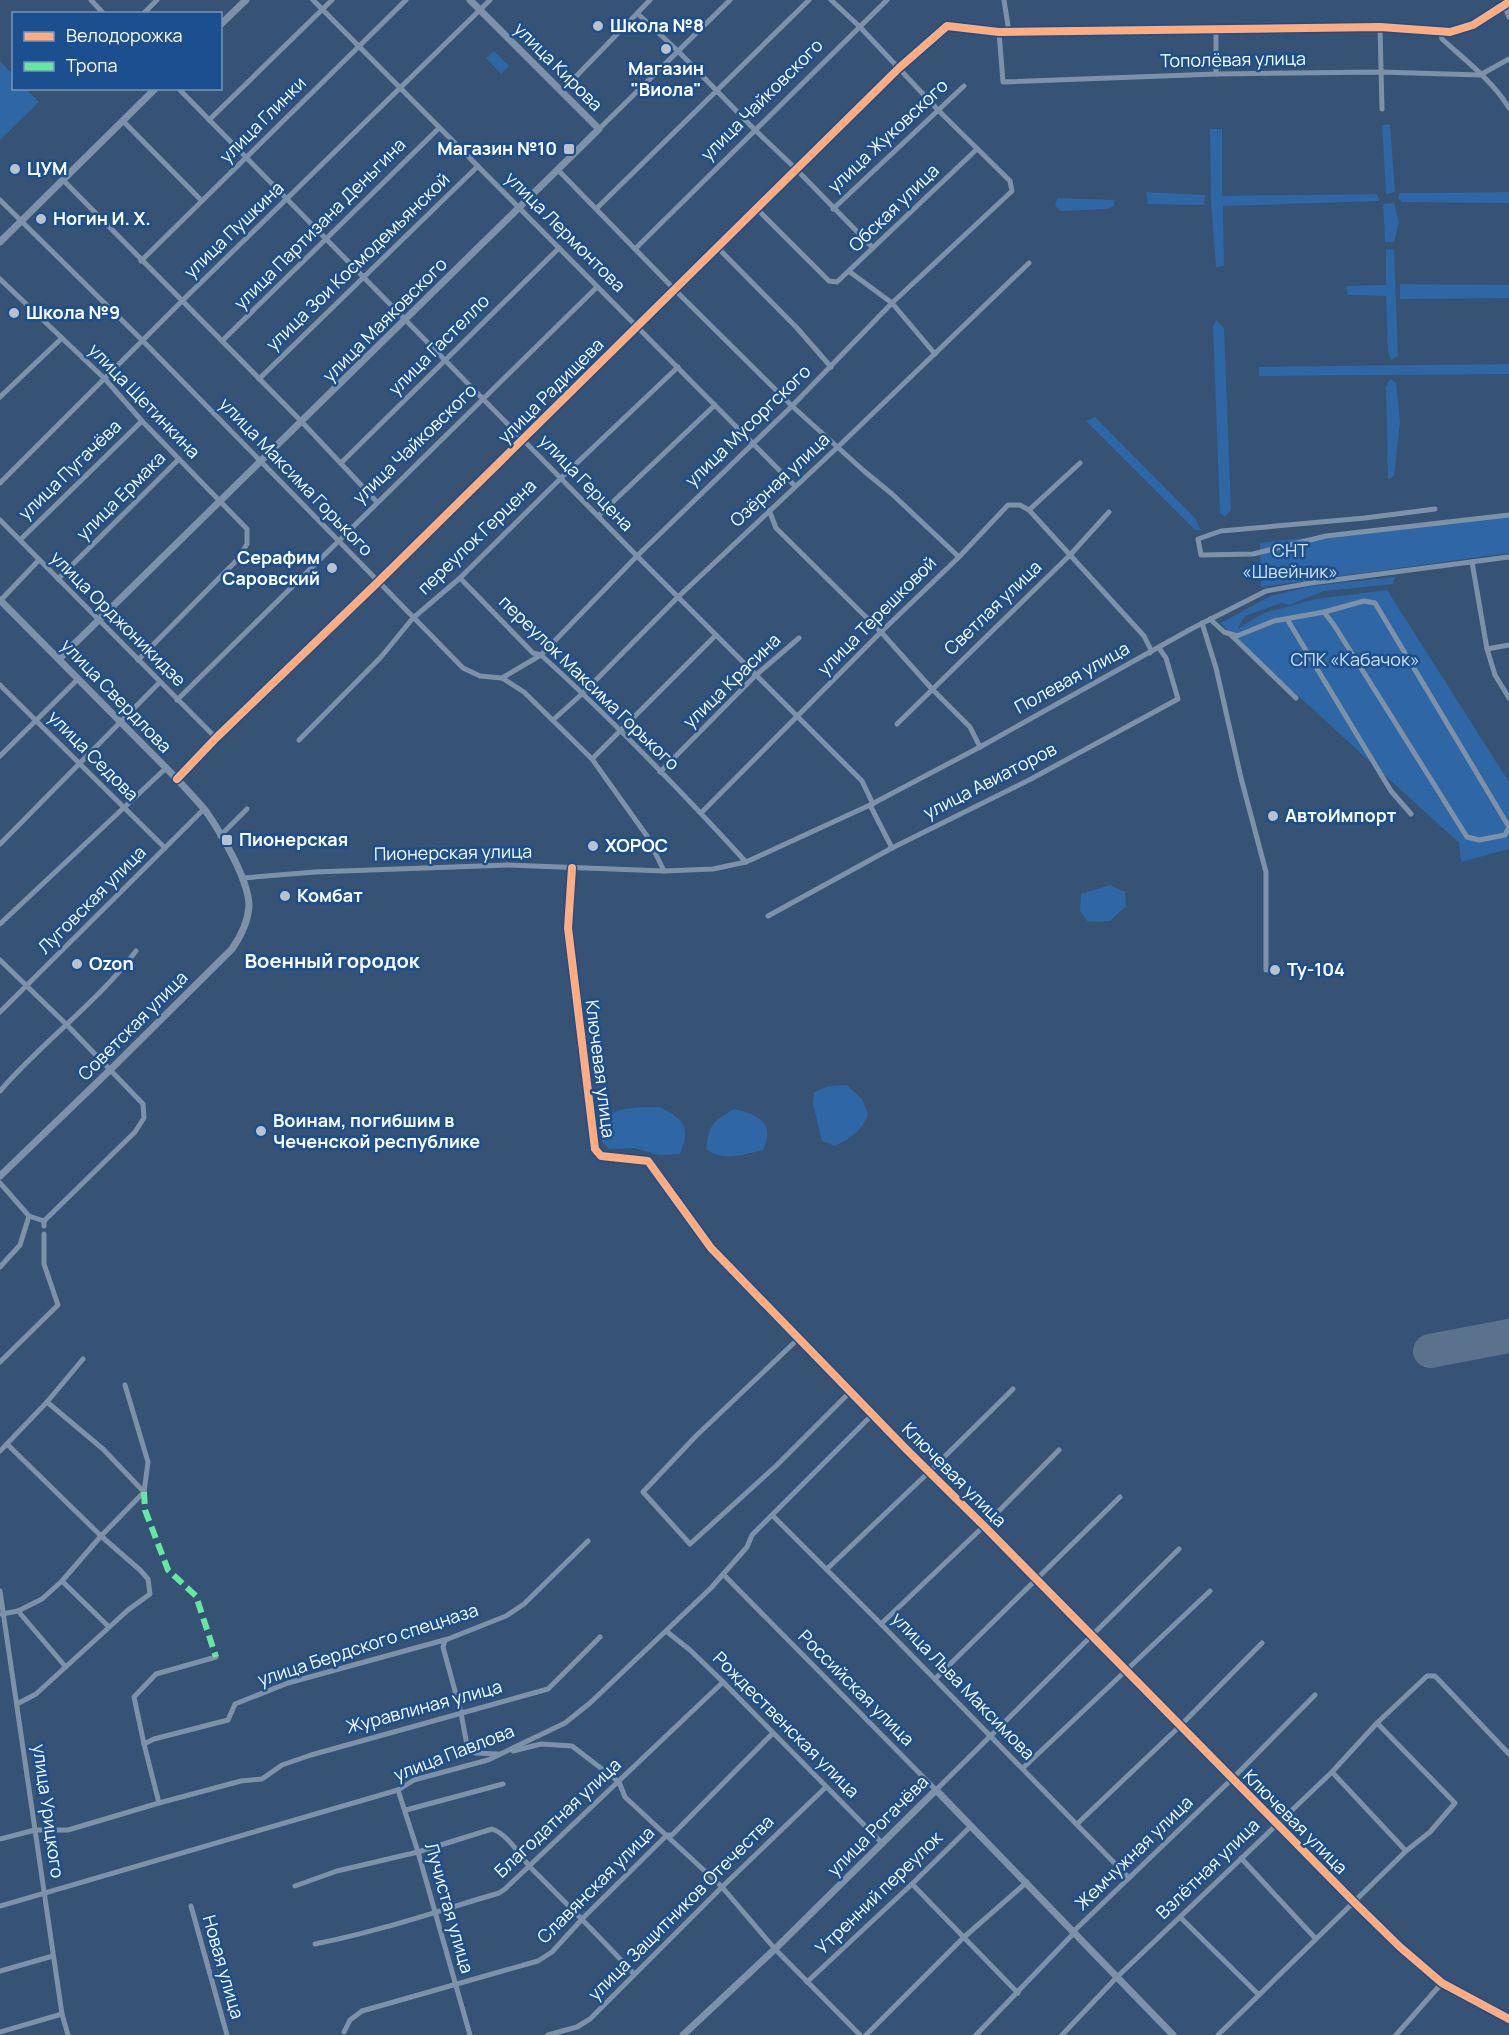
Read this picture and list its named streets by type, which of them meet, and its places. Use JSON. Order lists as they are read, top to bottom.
{
  "streets": {
    "street": [
      "Тополёвая улица",
      "улица Кирова",
      "улица Чайковского",
      "улица Глинки",
      "улица Жуковского",
      "Обская улица",
      "улица Партизана Деньгина",
      "улица Пушкина",
      "улица Лермонтова",
      "улица Зои Космодемьянской",
      "улица Маяковского",
      "улица Гастелло",
      "улица Радищева",
      "улица Щетинкина",
      "улица Мусоргского",
      "улица Пугачёва",
      "улица Максима Горького",
      "Озёрная улица",
      "улица Герцена",
      "улица Ермака",
      "переулок Герцена",
      "Светлая улица",
      "улица Терешковой",
      "улица Орджоникидзе",
      "Полевая улица",
      "улица Красина",
      "переулок Максима Горького",
      "улица Свердлова",
      "улица Седова",
      "улица Авиаторов",
      "Пионерская улица",
      "Луговская улица",
      "Советская улица",
      "Ключевая улица",
      "улица Бердского спецназа",
      "улица Льва Максимова",
      "Российская улица",
      "Журавлиная улица",
      "Рождественская улица",
      "улица Павлова",
      "улица Урицкого",
      "Благодатная улица",
      "улица Рогачёва",
      "Жемчужная улица",
      "Взлётная улица",
      "Славянская улица",
      "Утренний переулок",
      "Лучистая улица",
      "улица Защитников Отечества",
      "Новая улица"
    ]
  },
  "crossings": [
    ["Тополёвая улица", "улица Радищева"],
    ["улица Кирова", "улица Пушкина"],
    ["улица Кирова", "улица Маяковского"],
    ["улица Чайковского", "улица Лермонтова"],
    ["улица Чайковского", "улица Максима Горького"],
    ["улица Чайковского", "улица Герцена"],
    ["улица Чайковского", "улица Орджоникидзе"],
    ["улица Глинки", "улица Лермонтова"],
    ["улица Глинки", "улица Герцена"],
    ["Обская улица", "улица Радищева"],
    ["Обская улица", "улица Мусоргского"],
    ["улица Партизана Деньгина", "улица Лермонтова"],
    ["улица Партизана Деньгина", "улица Герцена"],
    ["улица Пушкина", "улица Лермонтова"],
    ["улица Пушкина", "улица Щетинкина"],
    ["улица Пушкина", "улица Максима Горького"],
    ["улица Пушкина", "улица Герцена"],
    ["улица Лермонтова", "улица Зои Космодемьянской"],
    ["улица Лермонтова", "улица Маяковского"],
    ["улица Лермонтова", "улица Гастелло"],
    ["улица Лермонтова", "улица Радищева"],
    ["улица Лермонтова", "улица Мусоргского"],
    ["улица Лермонтова", "Озёрная улица"],
    ["улица Лермонтова", "переулок Герцена"],
    ["улица Зои Космодемьянской", "улица Герцена"],
    ["улица Маяковского", "улица Щетинкина"],
    ["улица Маяковского", "улица Максима Горького"],
    ["улица Маяковского", "улица Герцена"],
    ["улица Маяковского", "улица Орджоникидзе"],
    ["улица Маяковского", "улица Свердлова"],
    ["улица Гастелло", "улица Герцена"],
    ["улица Радищева", "улица Максима Горького"],
    ["улица Радищева", "улица Герцена"],
    ["улица Радищева", "улица Орджоникидзе"],
    ["улица Радищева", "улица Свердлова"],
    ["улица Щетинкина", "улица Пугачёва"],
    ["улица Щетинкина", "улица Ермака"],
    ["улица Щетинкина", "улица Орджоникидзе"],
    ["улица Мусоргского", "улица Максима Горького"],
    ["улица Мусоргского", "улица Герцена"],
    ["улица Мусоргского", "переулок Максима Горького"],
    ["улица Пугачёва", "улица Орджоникидзе"],
    ["улица Максима Горького", "Озёрная улица"],
    ["улица Максима Горького", "переулок Герцена"],
    ["улица Максима Горького", "Полевая улица"],
    ["улица Максима Горького", "Пионерская улица"],
    ["Озёрная улица", "улица Герцена"],
    ["Озёрная улица", "переулок Максима Горького"],
    ["улица Герцена", "переулок Герцена"],
    ["улица Герцена", "улица Терешковой"],
    ["улица Герцена", "Полевая улица"],
    ["улица Герцена", "улица Красина"],
    ["улица Герцена", "улица Авиаторов"],
    ["улица Ермака", "улица Орджоникидзе"],
    ["переулок Герцена", "переулок Максима Горького"],
    ["улица Терешковой", "переулок Максима Горького"],
    ["Полевая улица", "переулок Максима Горького"],
    ["Полевая улица", "улица Авиаторов"],
    ["Полевая улица", "Пионерская улица"],
    ["улица Красина", "переулок Максима Горького"],
    ["улица Свердлова", "Пионерская улица"],
    ["улица Свердлова", "Луговская улица"],
    ["улица Свердлова", "Советская улица"],
    ["улица Седова", "Луговская улица"],
    ["Пионерская улица", "Советская улица"],
    ["Пионерская улица", "Ключевая улица"],
    ["Ключевая улица", "улица Павлова"],
    ["Ключевая улица", "улица Рогачёва"],
    ["Ключевая улица", "Жемчужная улица"],
    ["Ключевая улица", "Взлётная улица"],
    ["улица Льва Максимова", "улица Павлова"],
    ["улица Льва Максимова", "улица Рогачёва"],
    ["улица Льва Максимова", "Жемчужная улица"],
    ["Российская улица", "улица Павлова"],
    ["Российская улица", "улица Рогачёва"],
    ["Российская улица", "Жемчужная улица"],
    ["Российская улица", "Взлётная улица"],
    ["Российская улица", "Утренний переулок"],
    ["Журавлиная улица", "улица Урицкого"],
    ["Рождественская улица", "улица Павлова"],
    ["Рождественская улица", "Благодатная улица"],
    ["Рождественская улица", "улица Рогачёва"],
    ["Рождественская улица", "Славянская улица"],
    ["Рождественская улица", "улица Защитников Отечества"],
    ["улица Павлова", "улица Урицкого"],
    ["улица Павлова", "Лучистая улица"],
    ["Благодатная улица", "Лучистая улица"],
    ["Славянская улица", "Лучистая улица"]
  ],
  "districts": ["Военный городок"],
  "parks": ["СНТ «Швейник»", "СПК «Кабачок»"],
  "places": {
    "other": [
      "Школа №8",
      "Магазин \"Виола\"",
      "ЦУМ",
      "Ногин И. Х.",
      "Школа №9",
      "Серафим Саровский",
      "АвтоИмпорт",
      "ХОРОС",
      "Комбат",
      "Ozon",
      "Ту-104",
      "Воинам, погибшим в Чеченской республике"
    ],
    "transit": ["Магазин №10", "Пионерская"]
  },
  "legend": ["Велодорожка", "Тропа"]
}
